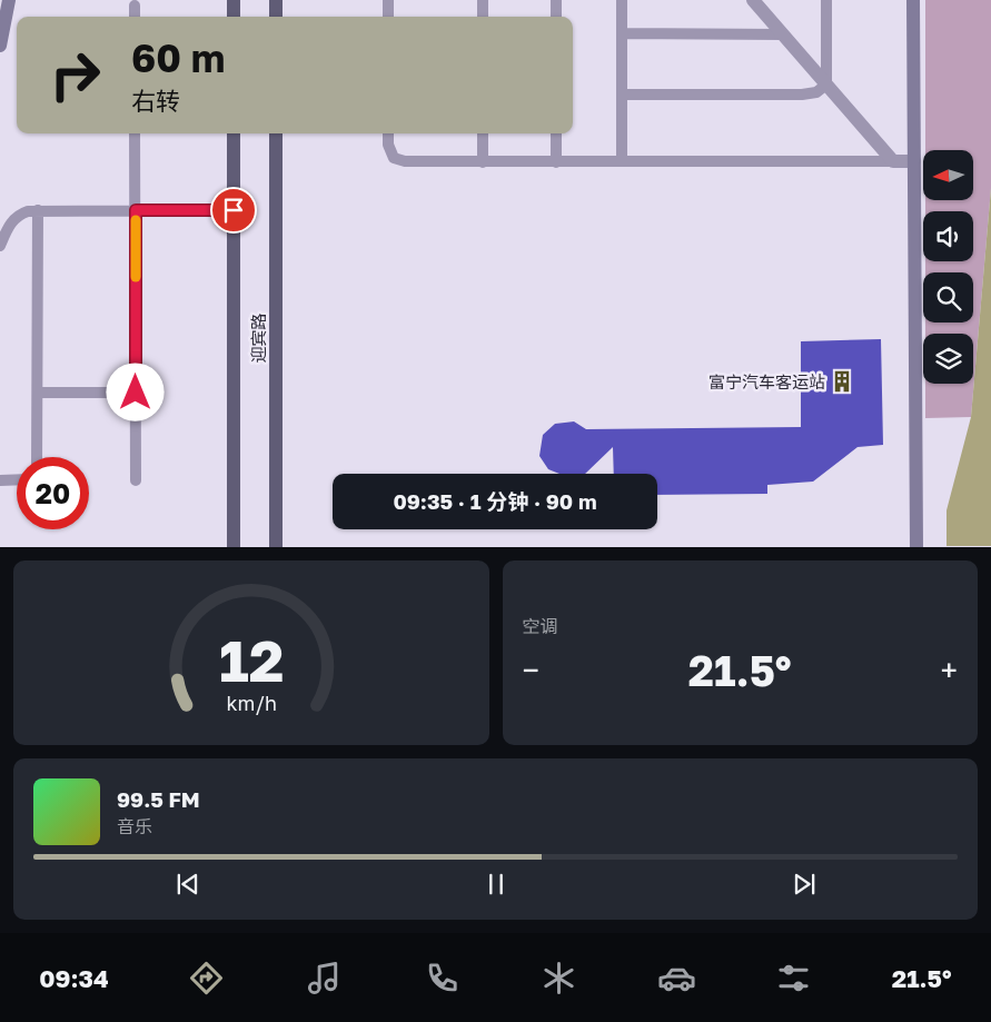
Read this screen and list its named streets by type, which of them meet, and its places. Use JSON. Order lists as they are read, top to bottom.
{
  "streets": {
    "main road": ["迎宾路"]
  },
  "places": {
    "building": ["富宁汽车客运站"]
  },
  "north": "left",
  "page": {
    "turn": ["60 m", "右转"],
    "limit": "20",
    "trip": "09:35 · 1 分钟 · 90 m",
    "tile": "空调",
    "heat": ["−", "21.5°", "+"],
    "song": ["99.5 FM", "音乐"],
    "tabs": ["09:34", "21.5°"],
    "gauge": ["12", "km/h"]
  }
}
